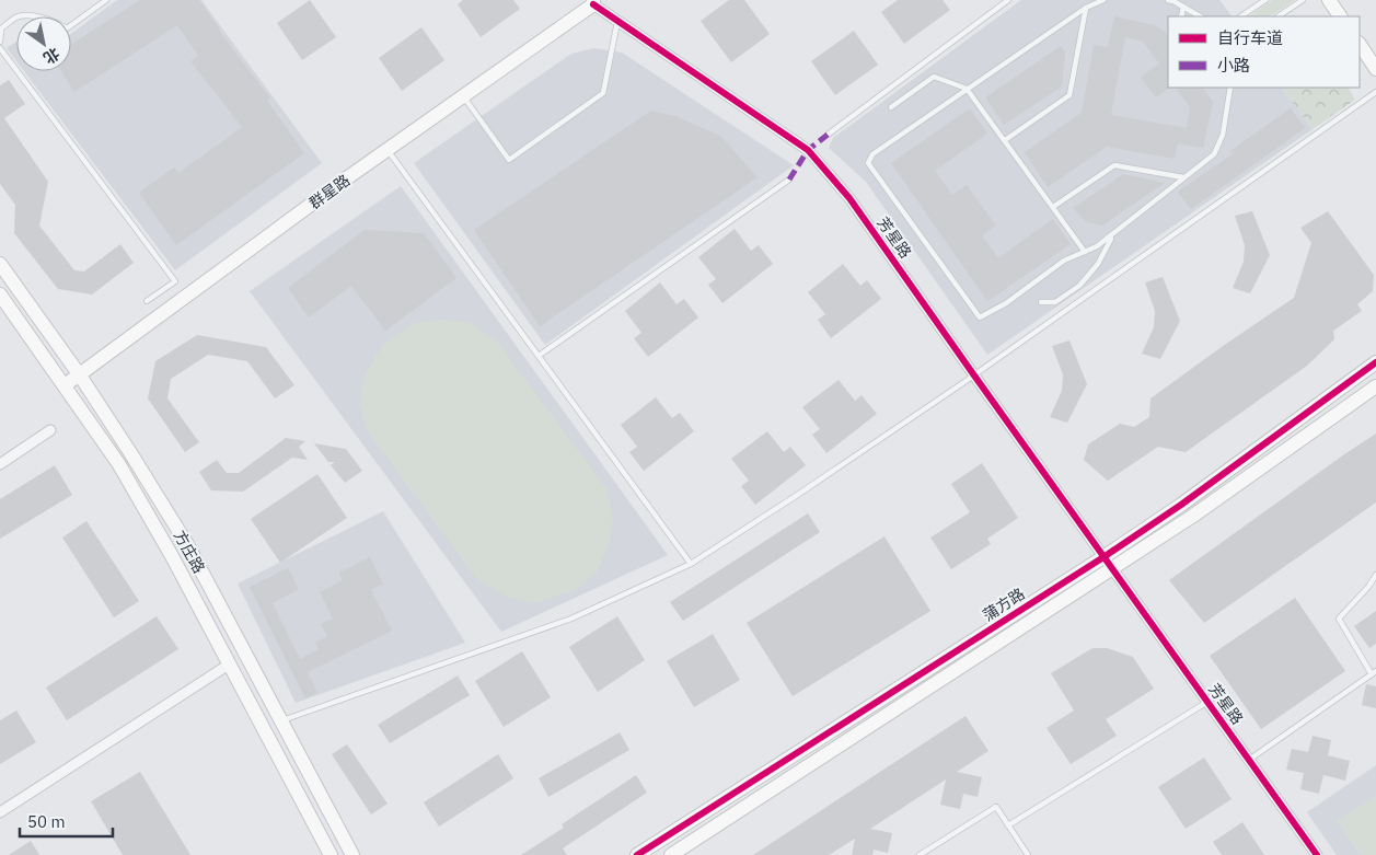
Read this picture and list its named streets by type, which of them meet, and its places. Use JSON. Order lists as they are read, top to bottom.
{
  "streets": {
    "street": [
      "群星路",
      "芳星路",
      "方庄路",
      "蒲方路"
    ]
  },
  "crossings": [
    ["群星路", "芳星路"],
    ["群星路", "方庄路"],
    ["芳星路", "蒲方路"]
  ],
  "legend": ["自行车道", "小路"],
  "scale_bar": "50 m",
  "north": "bottom right"
}
